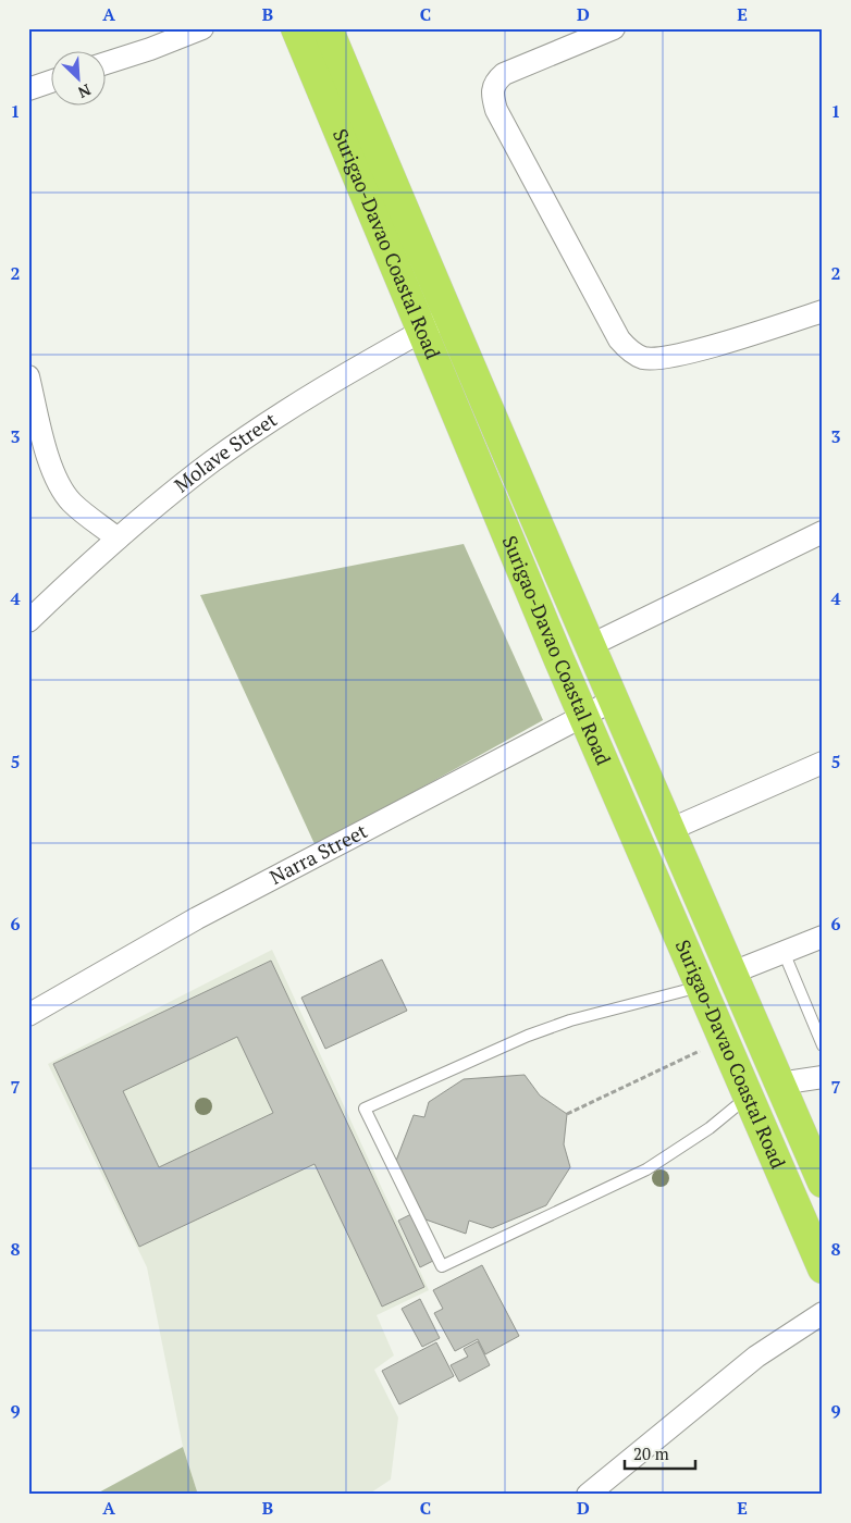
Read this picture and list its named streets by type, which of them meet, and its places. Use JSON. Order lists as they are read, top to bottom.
{
  "streets": {
    "highway": ["Surigao-Davao Coastal Road"],
    "street": ["Molave Street", "Narra Street"]
  },
  "crossings": [
    ["Surigao-Davao Coastal Road", "Molave Street"],
    ["Surigao-Davao Coastal Road", "Narra Street"]
  ],
  "scale_bar": "20 m",
  "north": "bottom right",
  "grid": {
    "columns": [
      "A",
      "B",
      "C",
      "D",
      "E"
    ],
    "rows": [
      "1",
      "2",
      "3",
      "4",
      "5",
      "6",
      "7",
      "8",
      "9"
    ]
  }
}
